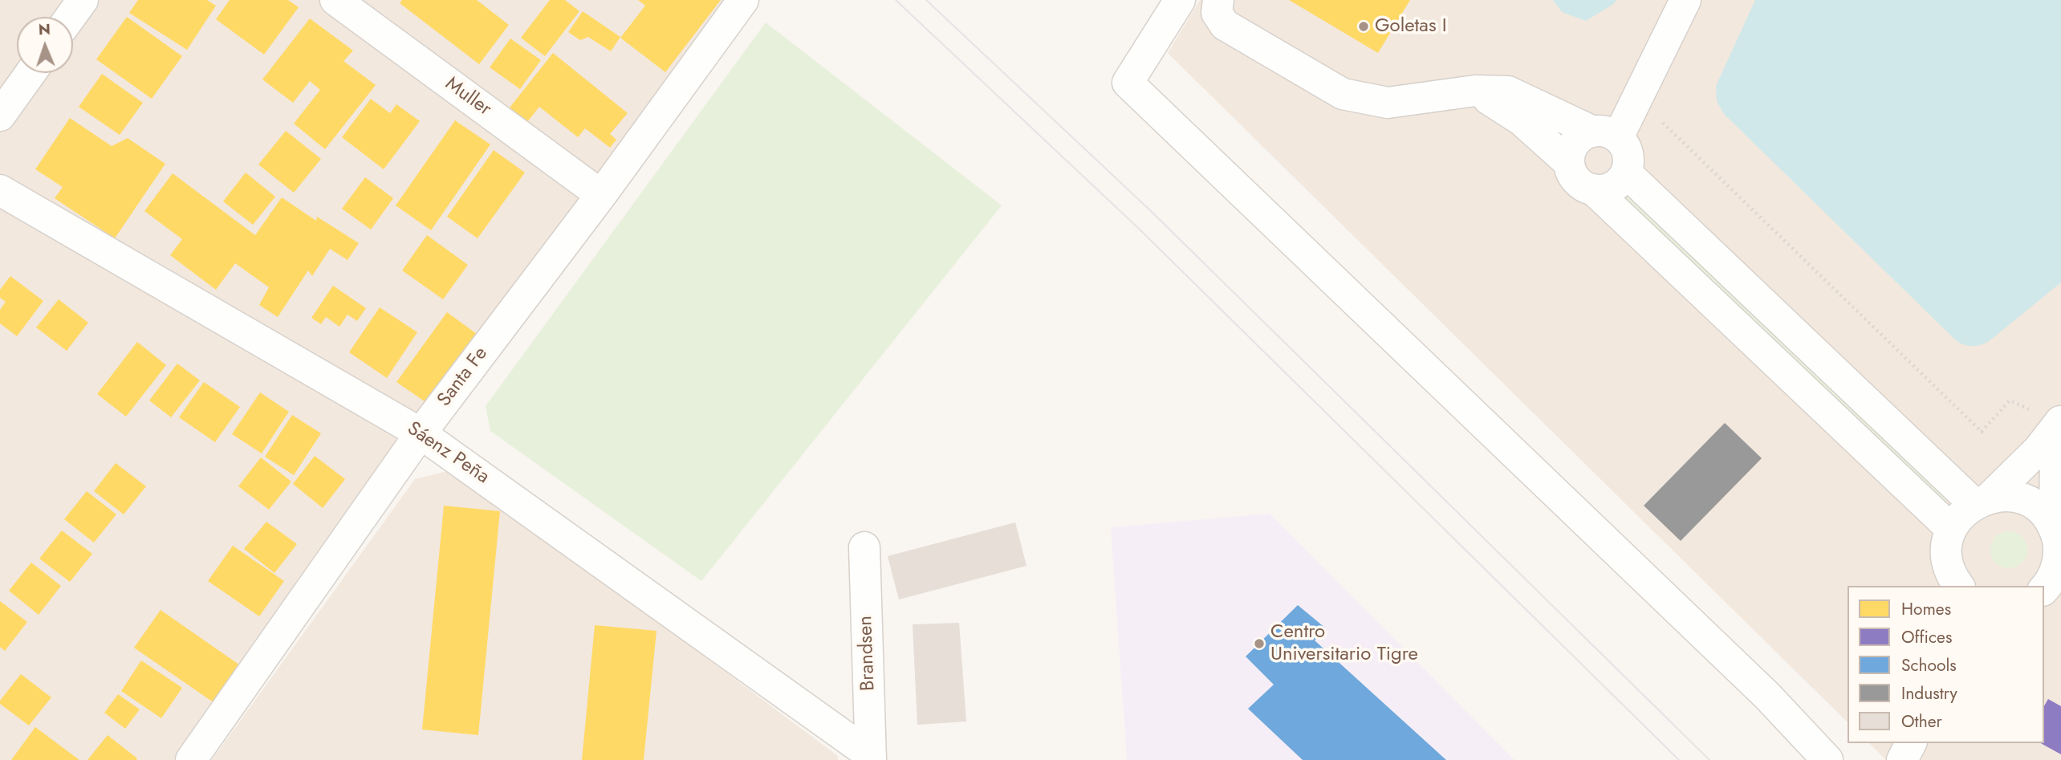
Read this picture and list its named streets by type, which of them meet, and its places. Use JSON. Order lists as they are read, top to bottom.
{
  "streets": {
    "street": [
      "Muller",
      "Santa Fe",
      "Sáenz Peña",
      "Brandsen"
    ]
  },
  "crossings": [
    ["Muller", "Santa Fe"],
    ["Santa Fe", "Sáenz Peña"],
    ["Sáenz Peña", "Brandsen"]
  ],
  "places": ["Goletas I", "Centro Universitario Tigre"],
  "legend": [
    "Homes",
    "Offices",
    "Schools",
    "Industry",
    "Other"
  ],
  "north": "top"
}
